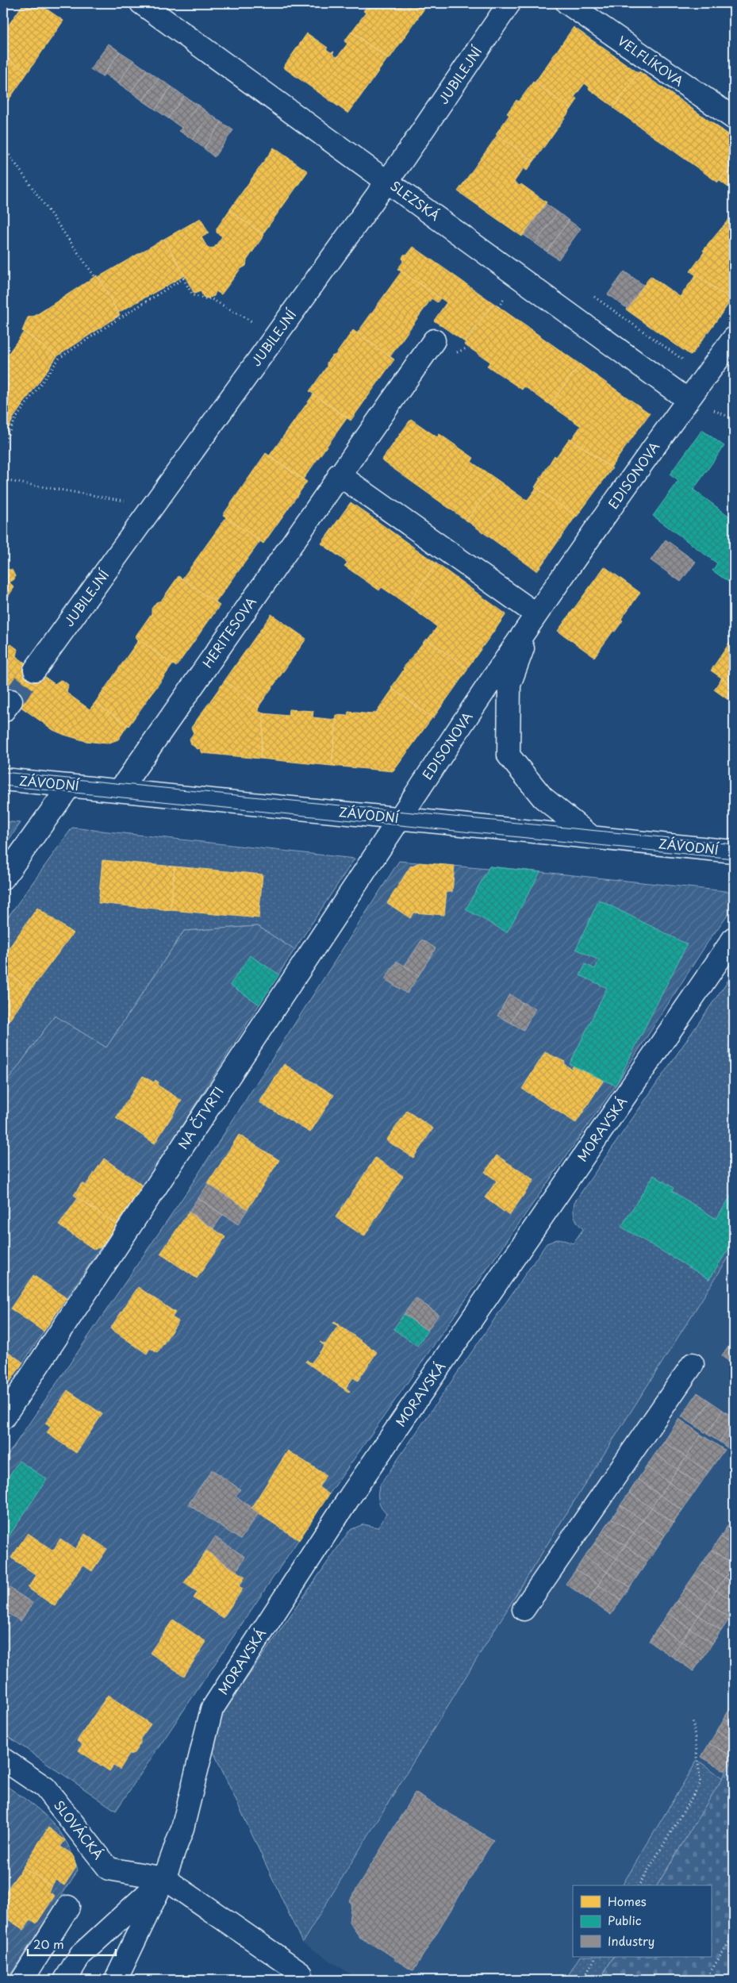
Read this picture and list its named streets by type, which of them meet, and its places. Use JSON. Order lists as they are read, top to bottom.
{
  "streets": {
    "street": [
      "VELFLÍKOVA",
      "JUBILEJNÍ",
      "SLEZSKÁ",
      "EDISONOVA",
      "HERITESOVA",
      "ZÁVODNÍ",
      "NA ČTVRTI",
      "MORAVSKÁ",
      "SLOVÁCKÁ"
    ]
  },
  "crossings": [
    ["JUBILEJNÍ", "SLEZSKÁ"],
    ["SLEZSKÁ", "EDISONOVA"],
    ["EDISONOVA", "ZÁVODNÍ"],
    ["EDISONOVA", "NA ČTVRTI"],
    ["HERITESOVA", "ZÁVODNÍ"],
    ["ZÁVODNÍ", "NA ČTVRTI"],
    ["MORAVSKÁ", "SLOVÁCKÁ"]
  ],
  "legend": ["Homes", "Public", "Industry"],
  "scale_bar": "20 m"
}
